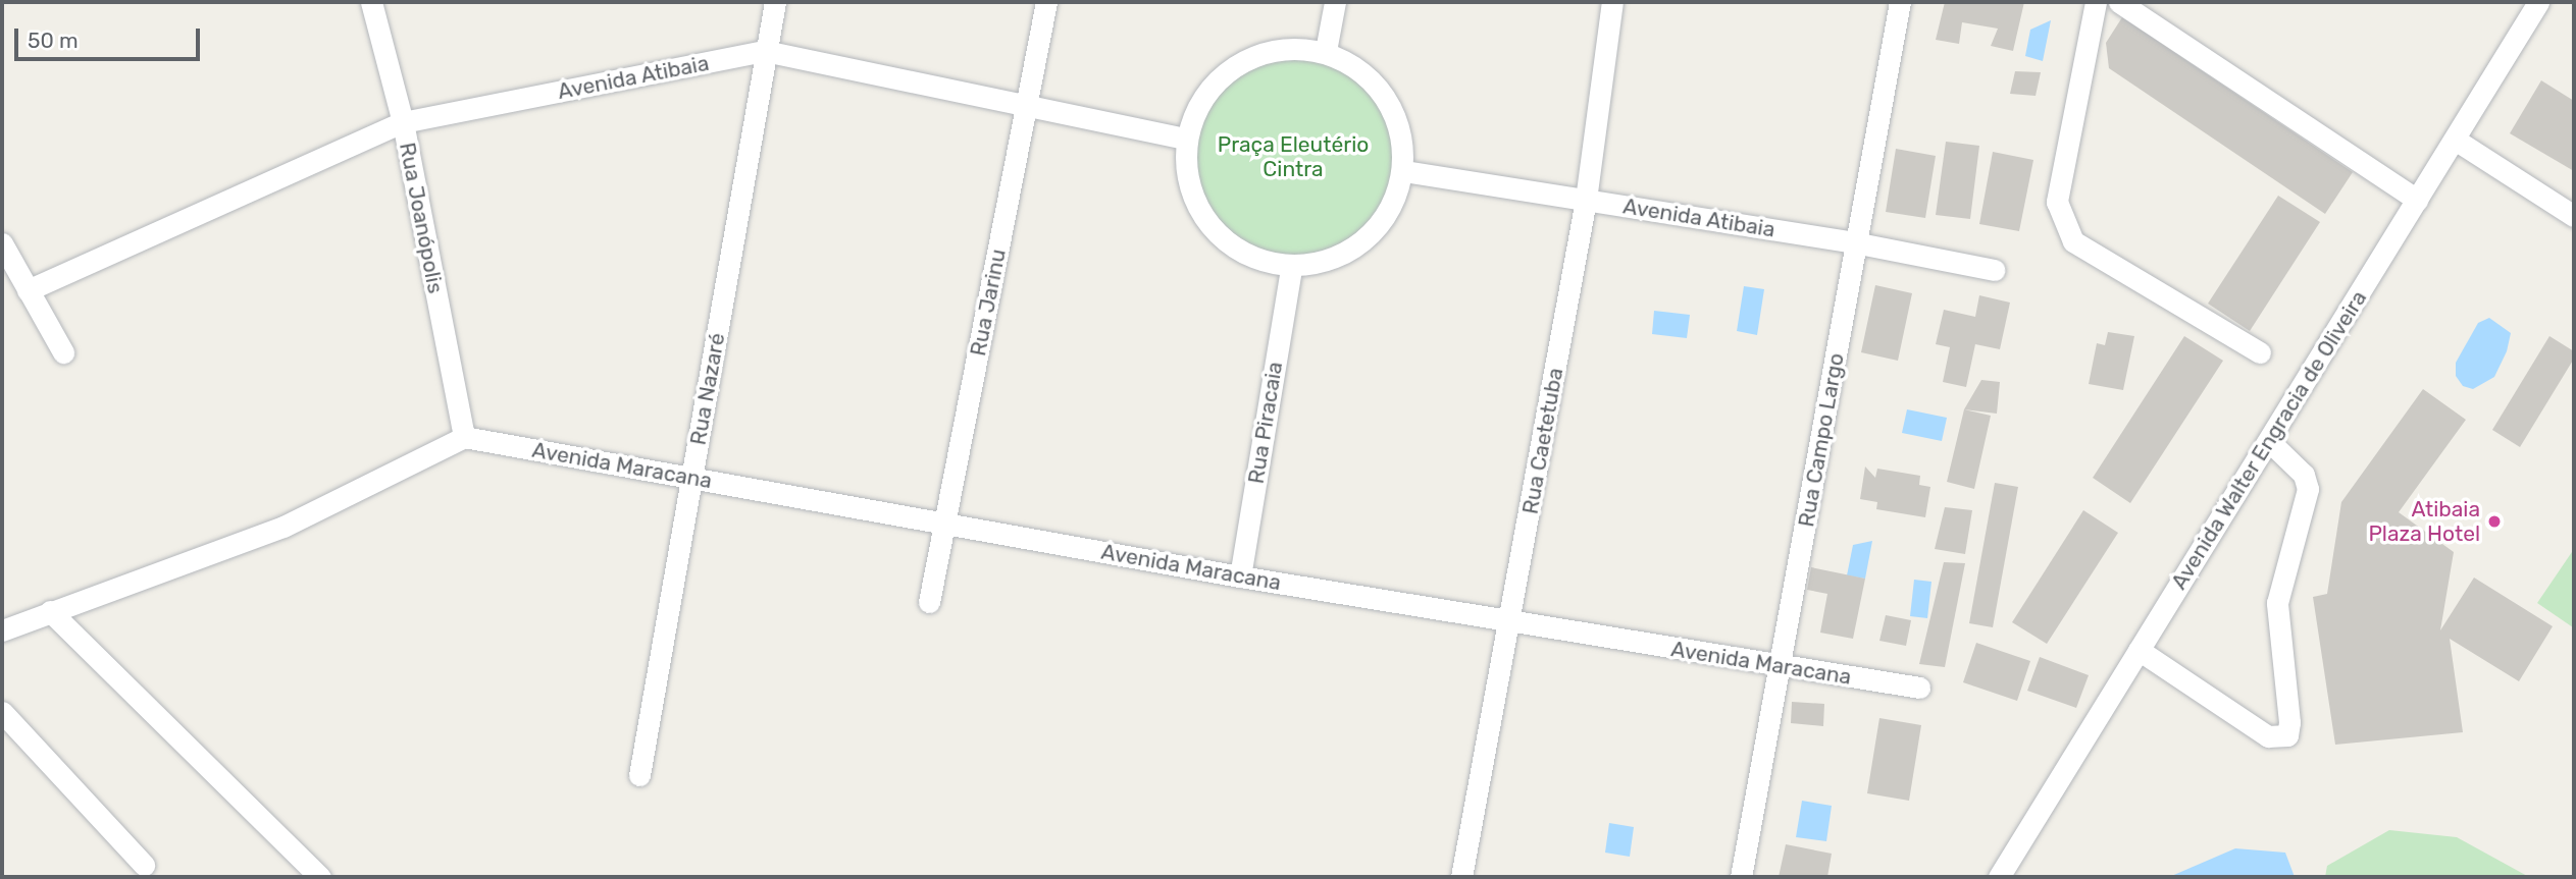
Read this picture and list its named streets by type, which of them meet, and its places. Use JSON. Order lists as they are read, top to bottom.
{
  "streets": {
    "street": [
      "Avenida Atibaia",
      "Rua Joanópolis",
      "Rua Jarinu",
      "Rua Nazaré",
      "Rua Piracaia",
      "Rua Campo Largo",
      "Avenida Walter Engracia de Oliveira",
      "Rua Caetetuba",
      "Avenida Maracana"
    ]
  },
  "crossings": [
    ["Avenida Atibaia", "Rua Joanópolis"],
    ["Avenida Atibaia", "Rua Jarinu"],
    ["Avenida Atibaia", "Rua Nazaré"],
    ["Avenida Atibaia", "Rua Piracaia"],
    ["Avenida Atibaia", "Rua Campo Largo"],
    ["Avenida Atibaia", "Rua Caetetuba"],
    ["Rua Joanópolis", "Avenida Maracana"],
    ["Rua Jarinu", "Avenida Maracana"],
    ["Rua Nazaré", "Avenida Maracana"],
    ["Rua Piracaia", "Avenida Maracana"],
    ["Rua Campo Largo", "Avenida Maracana"],
    ["Rua Caetetuba", "Avenida Maracana"]
  ],
  "parks": ["Praça Eleutério Cintra"],
  "places": ["Atibaia Plaza Hotel"],
  "scale_bar": "50 m"
}
